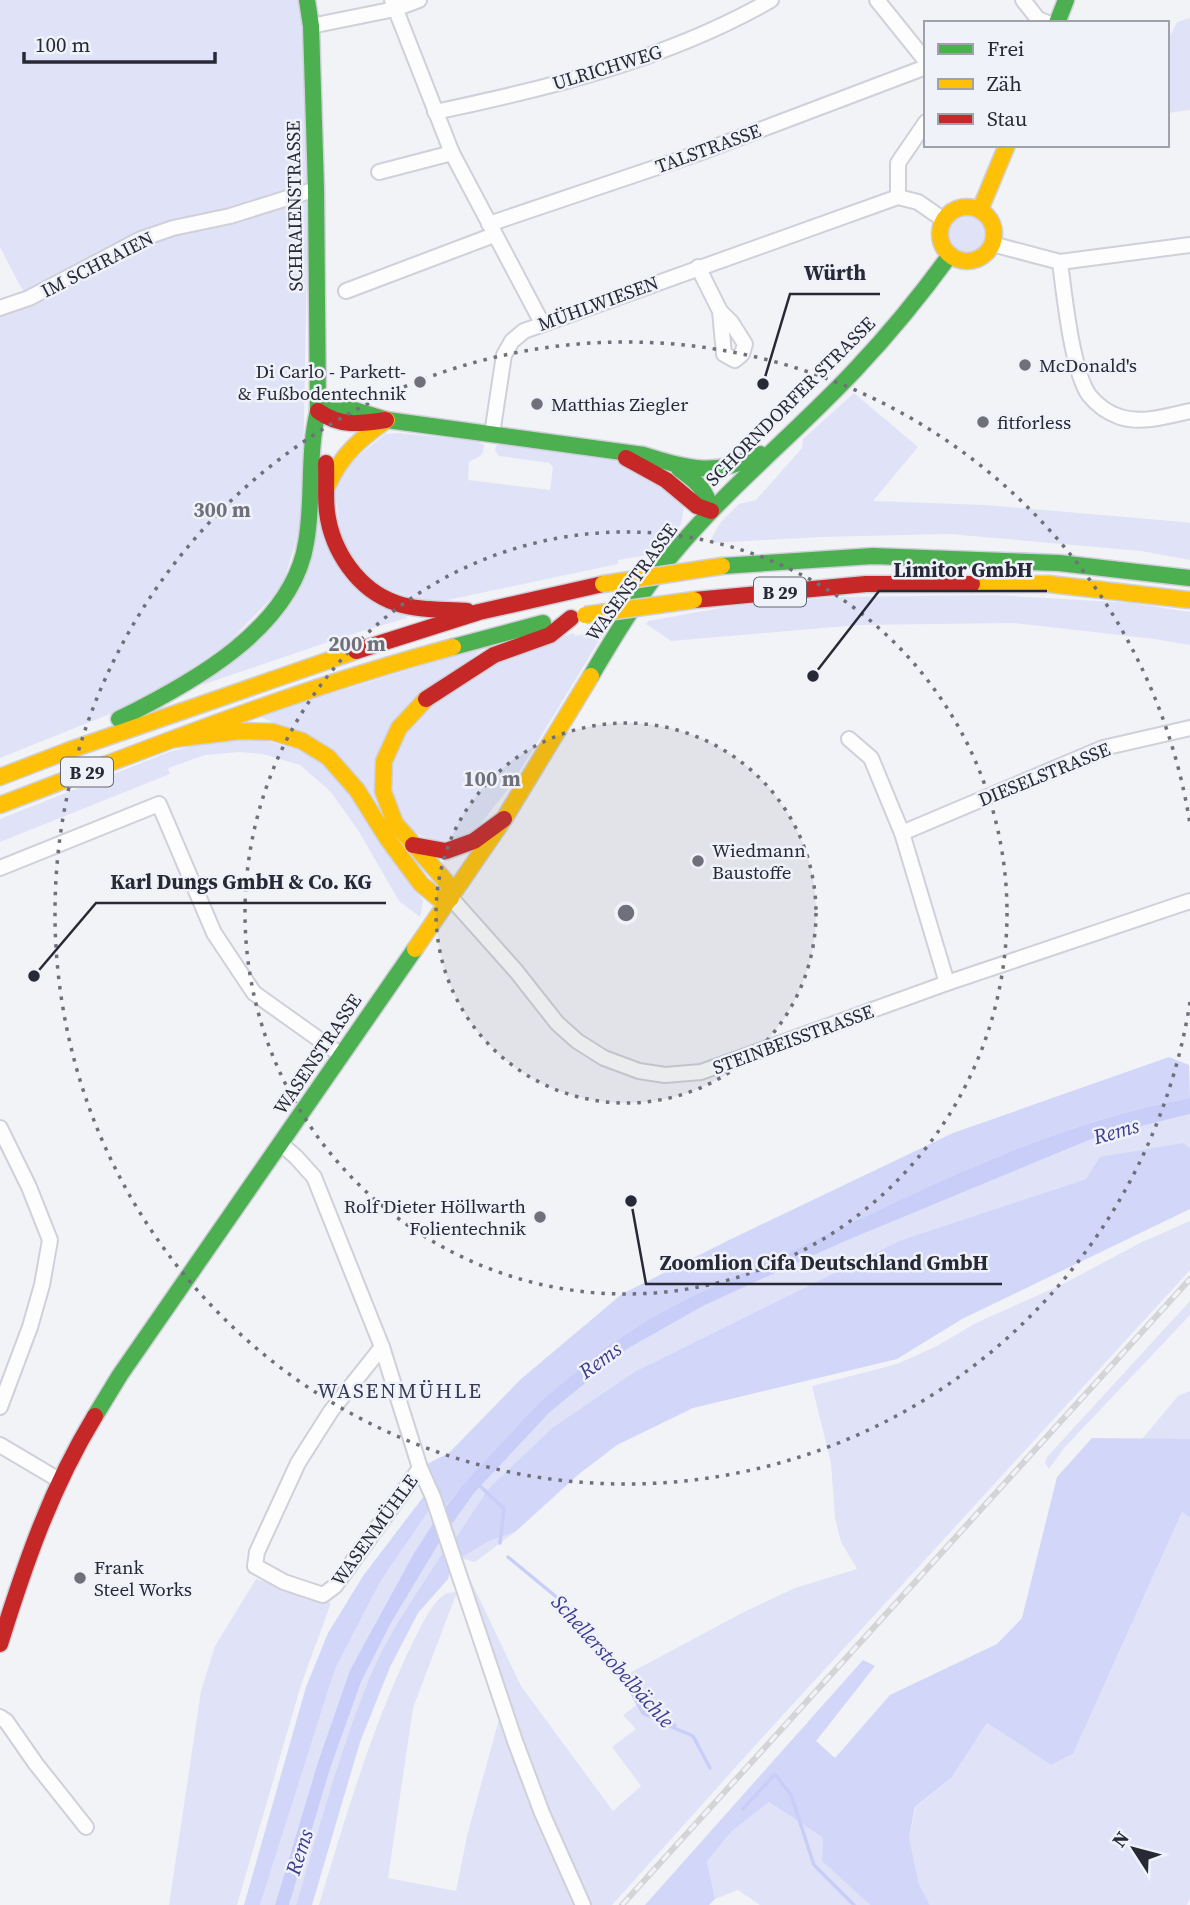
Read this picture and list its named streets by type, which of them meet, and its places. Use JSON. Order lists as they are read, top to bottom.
{
  "streets": {
    "main road": [
      "SCHRAIENSTRASSE",
      "SCHORNDORFER STRASSE",
      "WASENSTRASSE",
      "B 29"
    ],
    "street": [
      "ULRICHWEG",
      "TALSTRASSE",
      "IM SCHRAIEN",
      "MÜHLWIESEN",
      "DIESELSTRASSE",
      "STEINBEISSTRASSE",
      "WASENMÜHLE"
    ]
  },
  "crossings": [
    ["SCHRAIENSTRASSE", "IM SCHRAIEN"],
    ["SCHORNDORFER STRASSE", "WASENSTRASSE"],
    ["WASENSTRASSE", "STEINBEISSTRASSE"],
    ["WASENSTRASSE", "WASENMÜHLE"]
  ],
  "districts": ["WASENMÜHLE"],
  "water": ["Rems", "Schellerstobelbächle"],
  "places": [
    "McDonald's",
    "Di Carlo - Parkett- & Fußbodentechnik",
    "Würth",
    "Matthias Ziegler",
    "fitforless",
    "Limitor GmbH",
    "Wiedmann Baustoffe",
    "Karl Dungs GmbH & Co. KG",
    "Zoomlion Cifa Deutschland GmbH",
    "Rolf Dieter Höllwarth Folientechnik",
    "Frank Steel Works"
  ],
  "legend": ["Frei", "Zäh", "Stau"],
  "scale_bar": "100 m",
  "north": "top left",
  "rings": ["300 m", "200 m", "100 m"]
}
